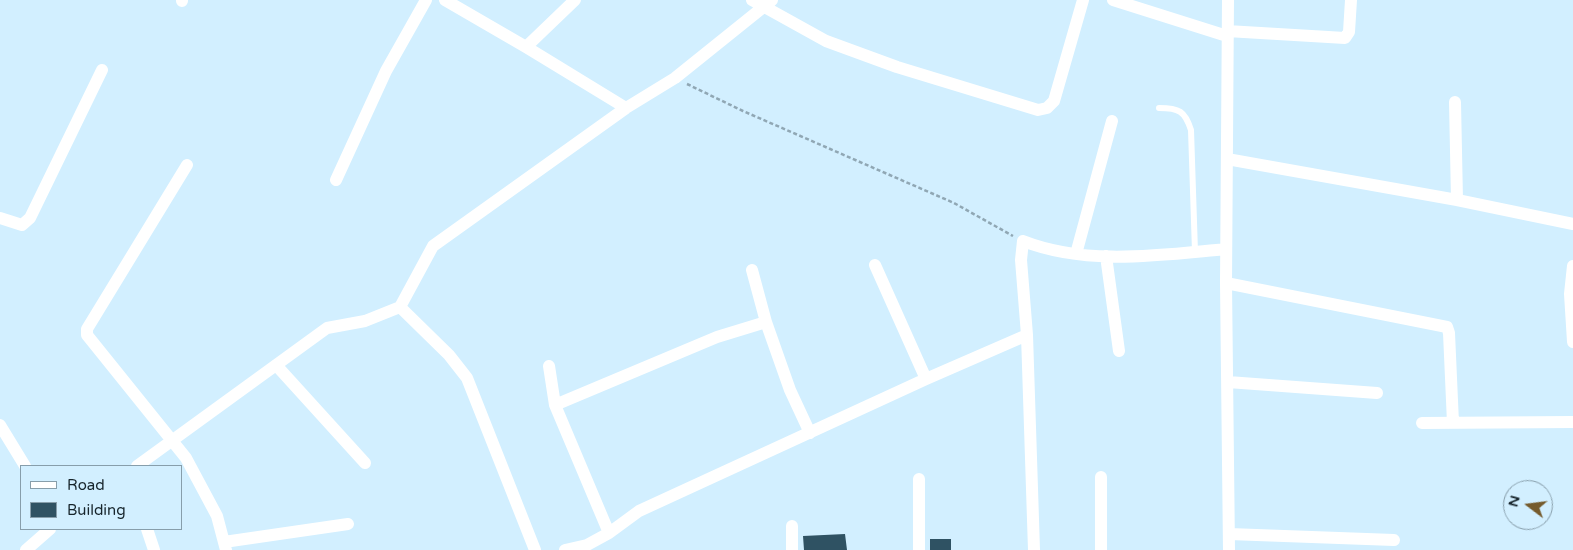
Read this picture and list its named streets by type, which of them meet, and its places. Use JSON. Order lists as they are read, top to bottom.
{
  "legend": ["Road", "Building"],
  "north": "left"
}
